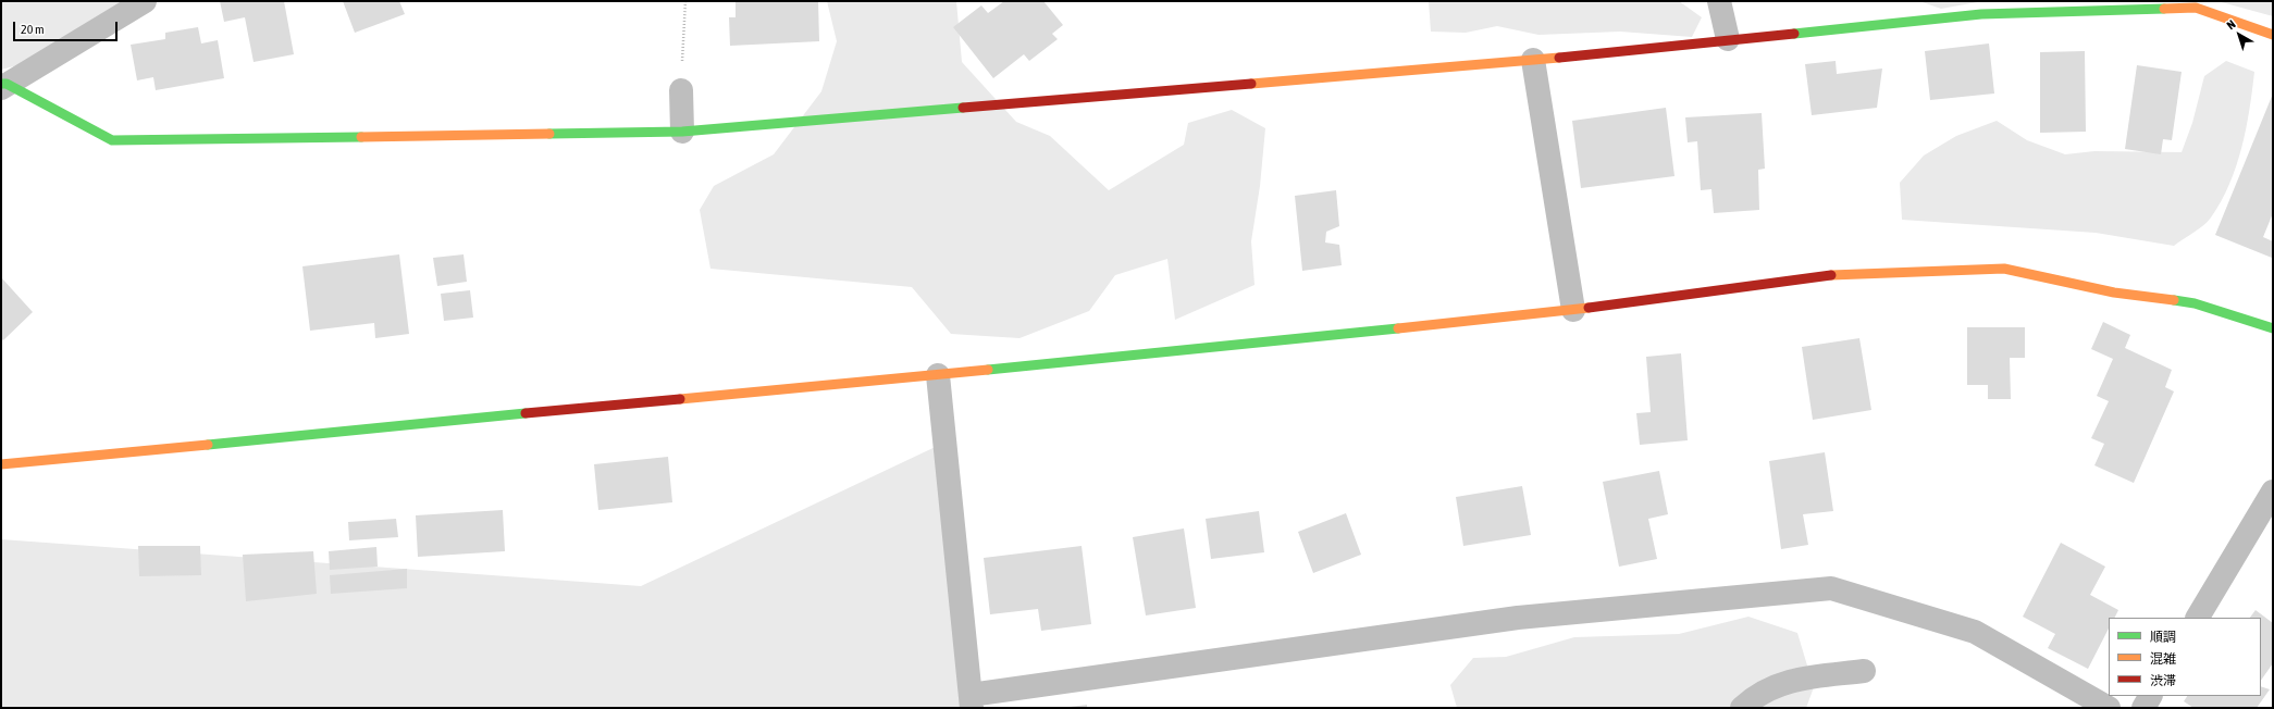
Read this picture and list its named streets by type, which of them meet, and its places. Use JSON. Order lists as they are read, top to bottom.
{
  "legend": ["順調", "混雑", "渋滞"],
  "scale_bar": "20 m",
  "north": "top left"
}
